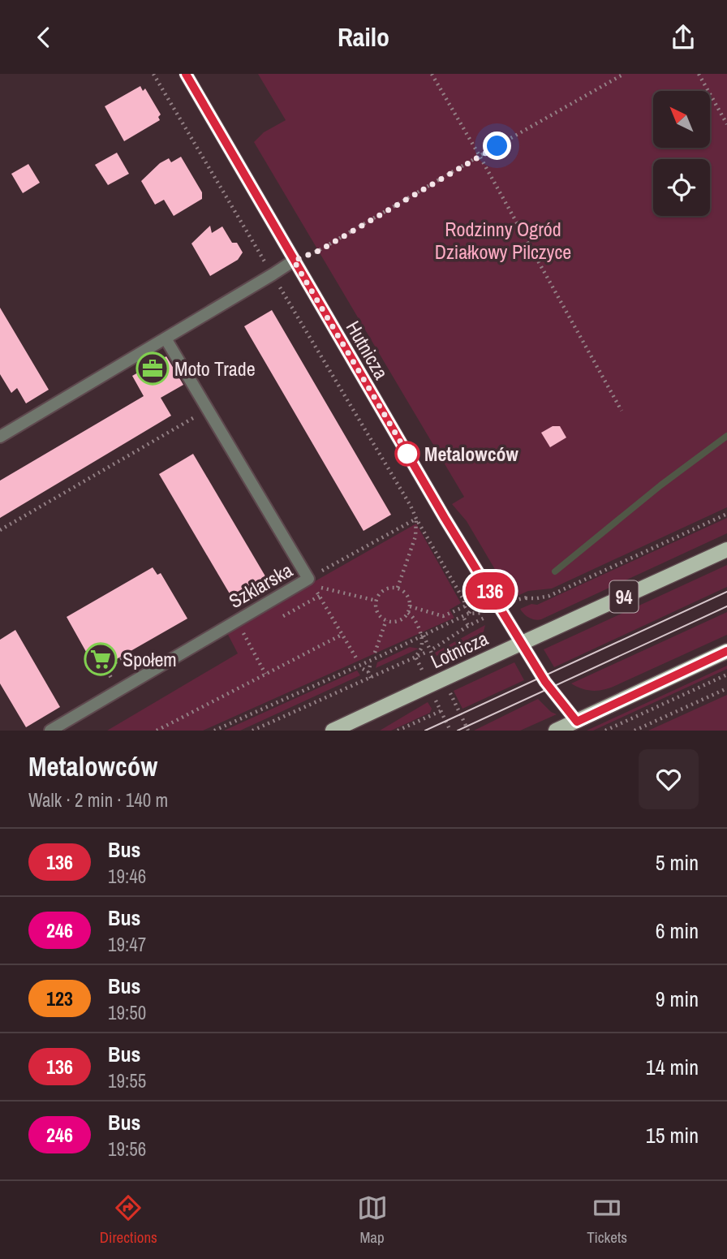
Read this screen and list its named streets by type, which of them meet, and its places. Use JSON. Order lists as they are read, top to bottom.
{
  "streets": {
    "main road": ["94", "Lotnicza"],
    "street": ["Hutnicza", "Szklarska"]
  },
  "crossings": [
    ["Hutnicza", "Lotnicza"]
  ],
  "parks": ["Rodzinny Ogród Działkowy Pilczyce"],
  "places": {
    "office": ["Moto Trade"],
    "other": ["Metalowców"],
    "supermarket": ["Społem"]
  },
  "lines": ["bus line 136"],
  "north": "top left",
  "page": {
    "header": "Railo",
    "on_map": "136",
    "heading": ["Metalowców", "Walk · 2 min · 140 m"],
    "list": [
      {
        "mark": "136",
        "name": "Bus",
        "note": "19:46",
        "value": "5 min"
      },
      {
        "mark": "246",
        "name": "Bus",
        "note": "19:47",
        "value": "6 min"
      },
      {
        "mark": "123",
        "name": "Bus",
        "note": "19:50",
        "value": "9 min"
      },
      {
        "mark": "136",
        "name": "Bus",
        "note": "19:55",
        "value": "14 min"
      },
      {
        "mark": "246",
        "name": "Bus",
        "note": "19:56",
        "value": "15 min"
      }
    ],
    "tabs": ["Directions", "Map", "Tickets"]
  }
}
